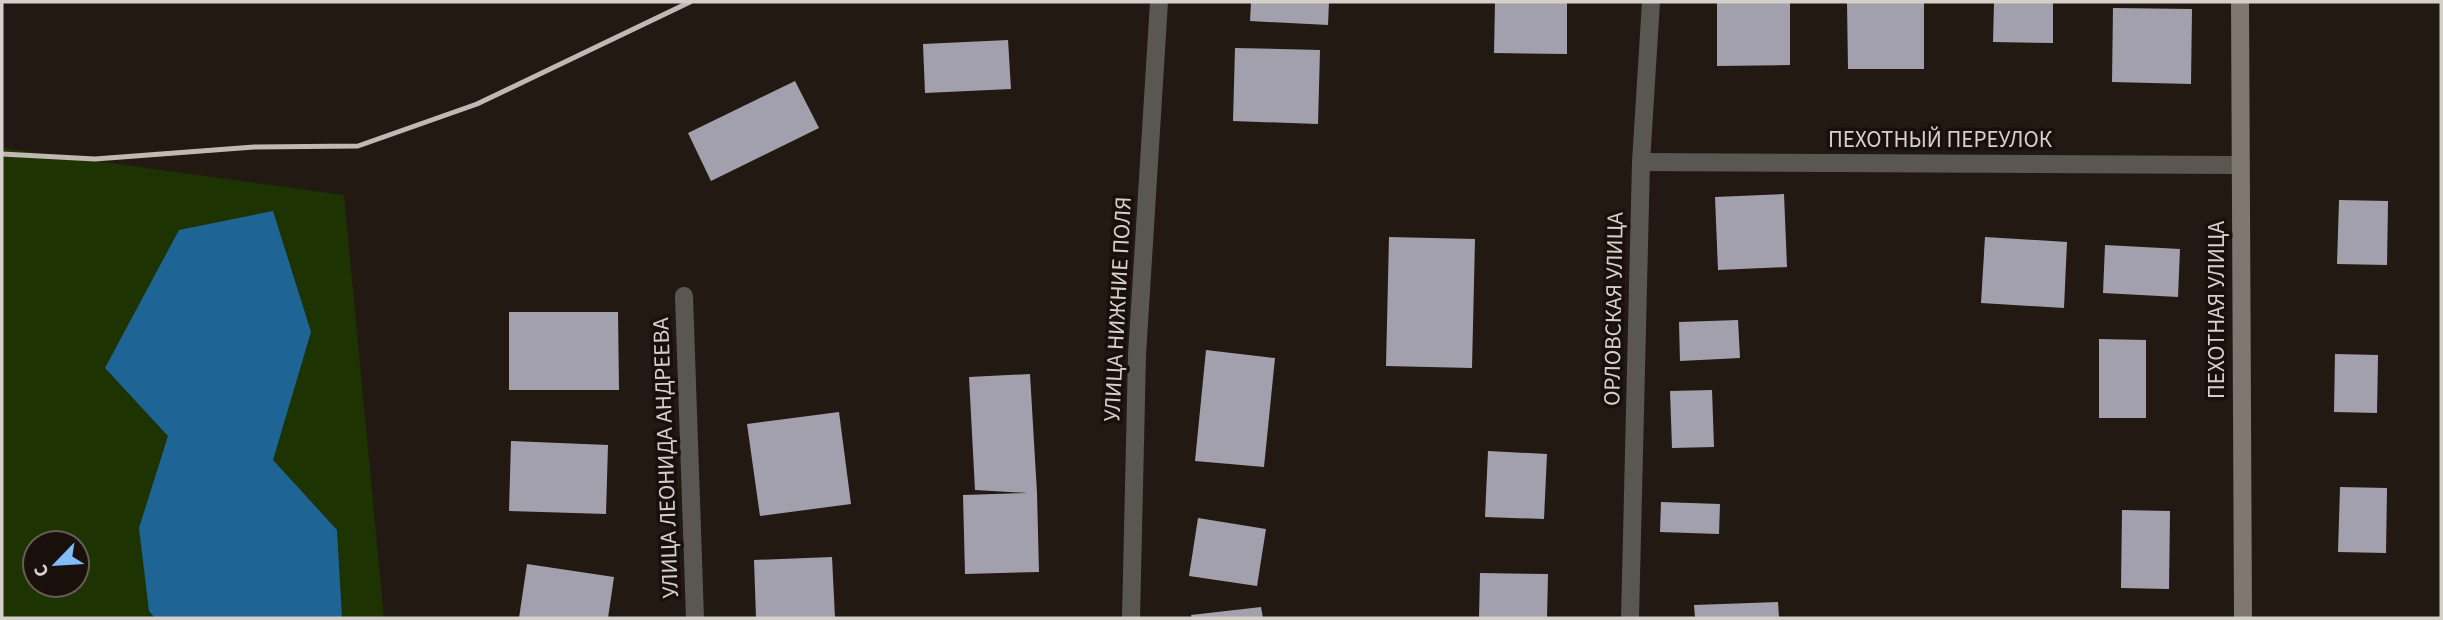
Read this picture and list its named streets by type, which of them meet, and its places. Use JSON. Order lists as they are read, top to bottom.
{
  "streets": {
    "street": [
      "ПЕХОТНЫЙ ПЕРЕУЛОК",
      "УЛИЦА НИЖНИЕ ПОЛЯ",
      "ОРЛОВСКАЯ УЛИЦА",
      "ПЕХОТНАЯ УЛИЦА",
      "УЛИЦА ЛЕОНИДА АНДРЕЕВА"
    ]
  },
  "crossings": [
    ["ПЕХОТНЫЙ ПЕРЕУЛОК", "ОРЛОВСКАЯ УЛИЦА"],
    ["ПЕХОТНЫЙ ПЕРЕУЛОК", "ПЕХОТНАЯ УЛИЦА"]
  ],
  "north": "bottom left"
}
